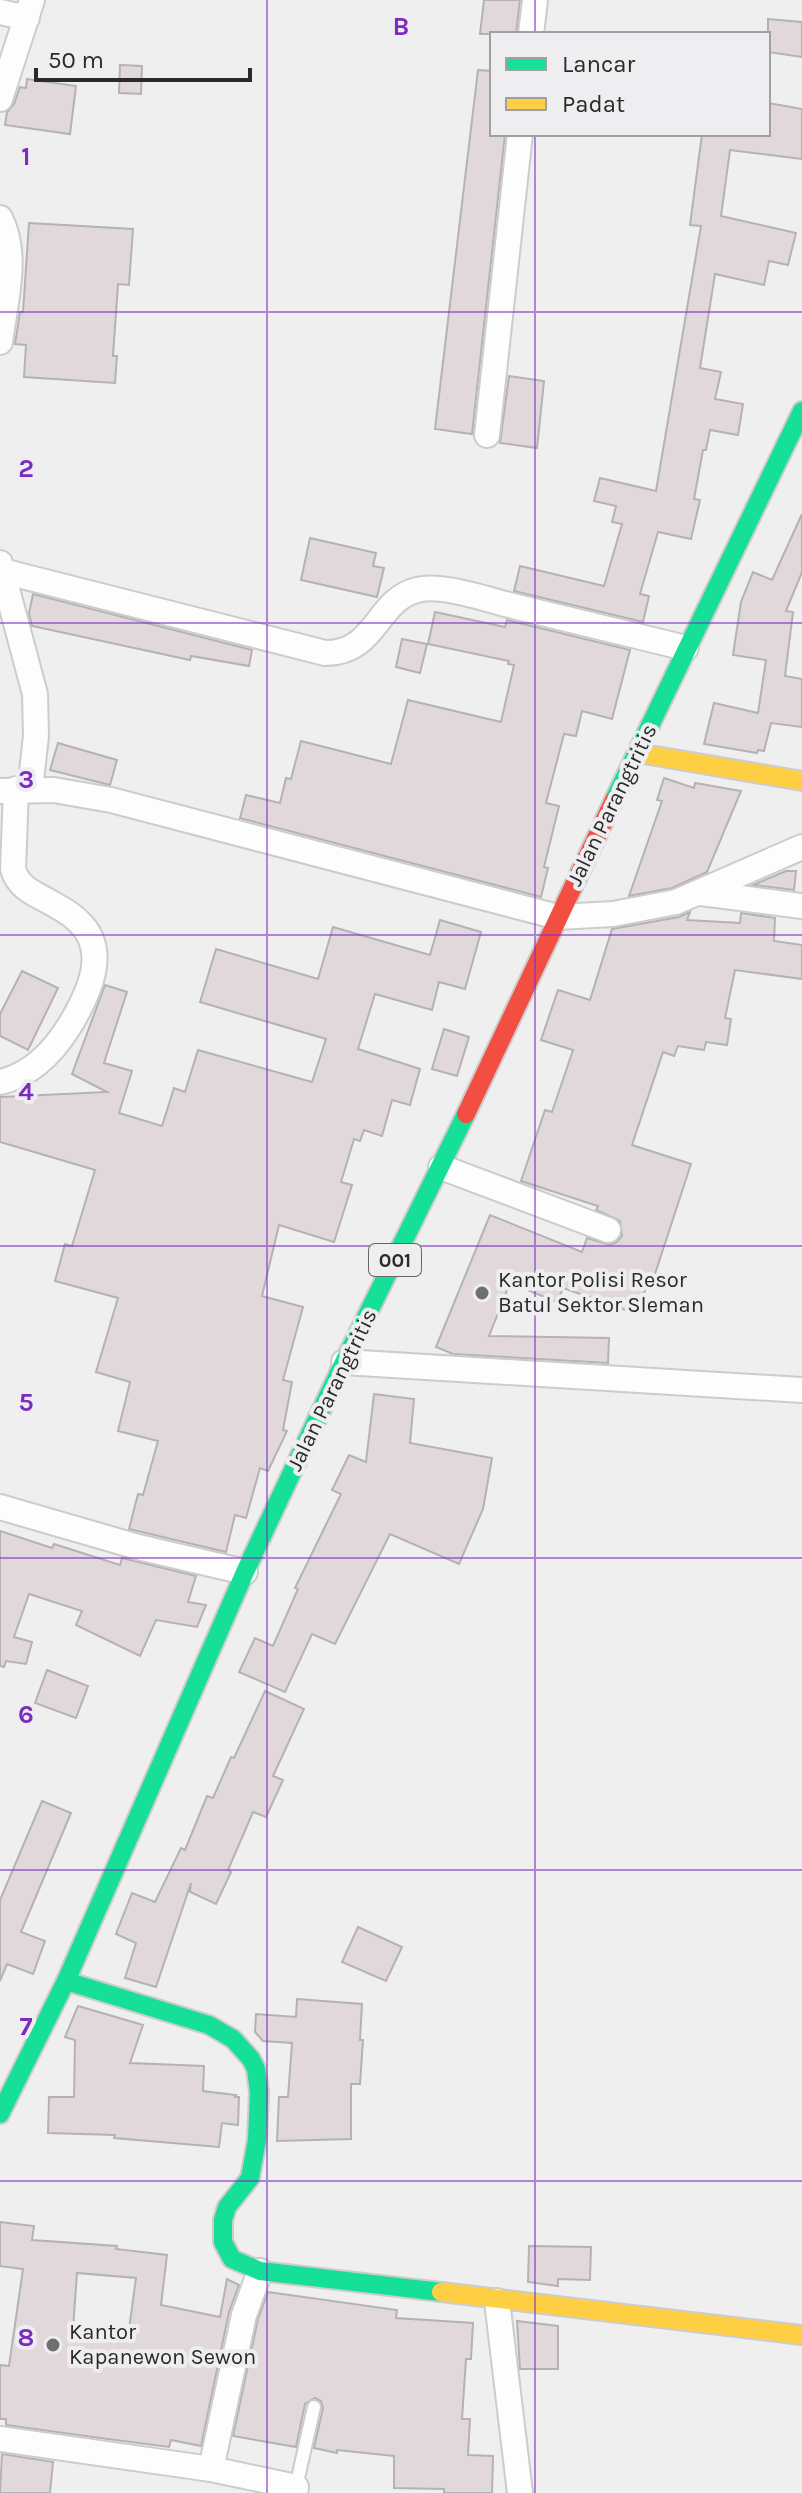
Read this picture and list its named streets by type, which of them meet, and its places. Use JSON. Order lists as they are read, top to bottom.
{
  "streets": {
    "main road": ["Jalan Parangtritis", "001"]
  },
  "places": ["Kantor Polisi Resor Batul Sektor Sleman", "Kantor Kapanewon Sewon"],
  "legend": ["Lancar", "Padat"],
  "scale_bar": "50 m",
  "grid": {
    "columns": ["B"],
    "rows": [
      "1",
      "2",
      "3",
      "4",
      "5",
      "6",
      "7",
      "8"
    ]
  }
}
